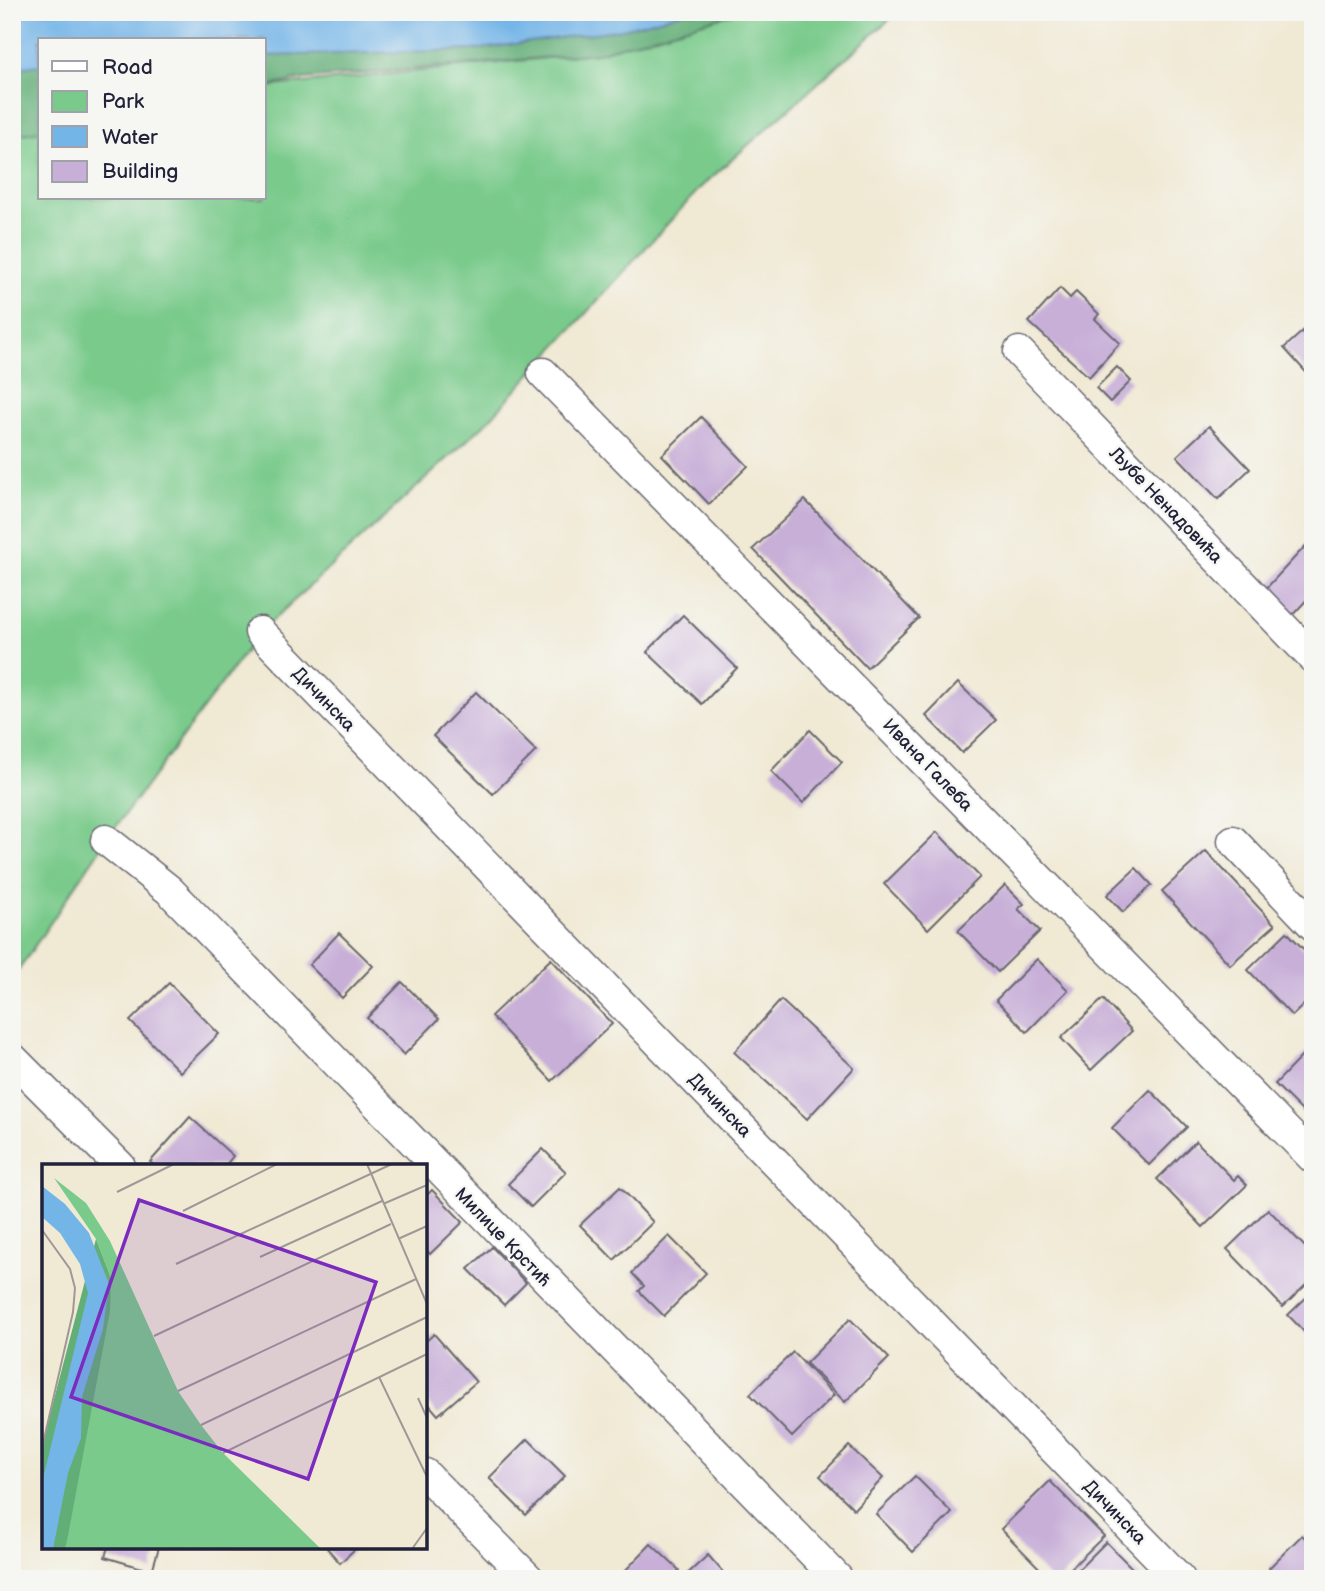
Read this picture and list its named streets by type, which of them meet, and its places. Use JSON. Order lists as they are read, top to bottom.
{
  "streets": {
    "street": [
      "Љубе Ненадовића",
      "Дичинска",
      "Ивана Галеба",
      "Милице Крстић"
    ]
  },
  "legend": [
    "Road",
    "Park",
    "Water",
    "Building"
  ]
}
